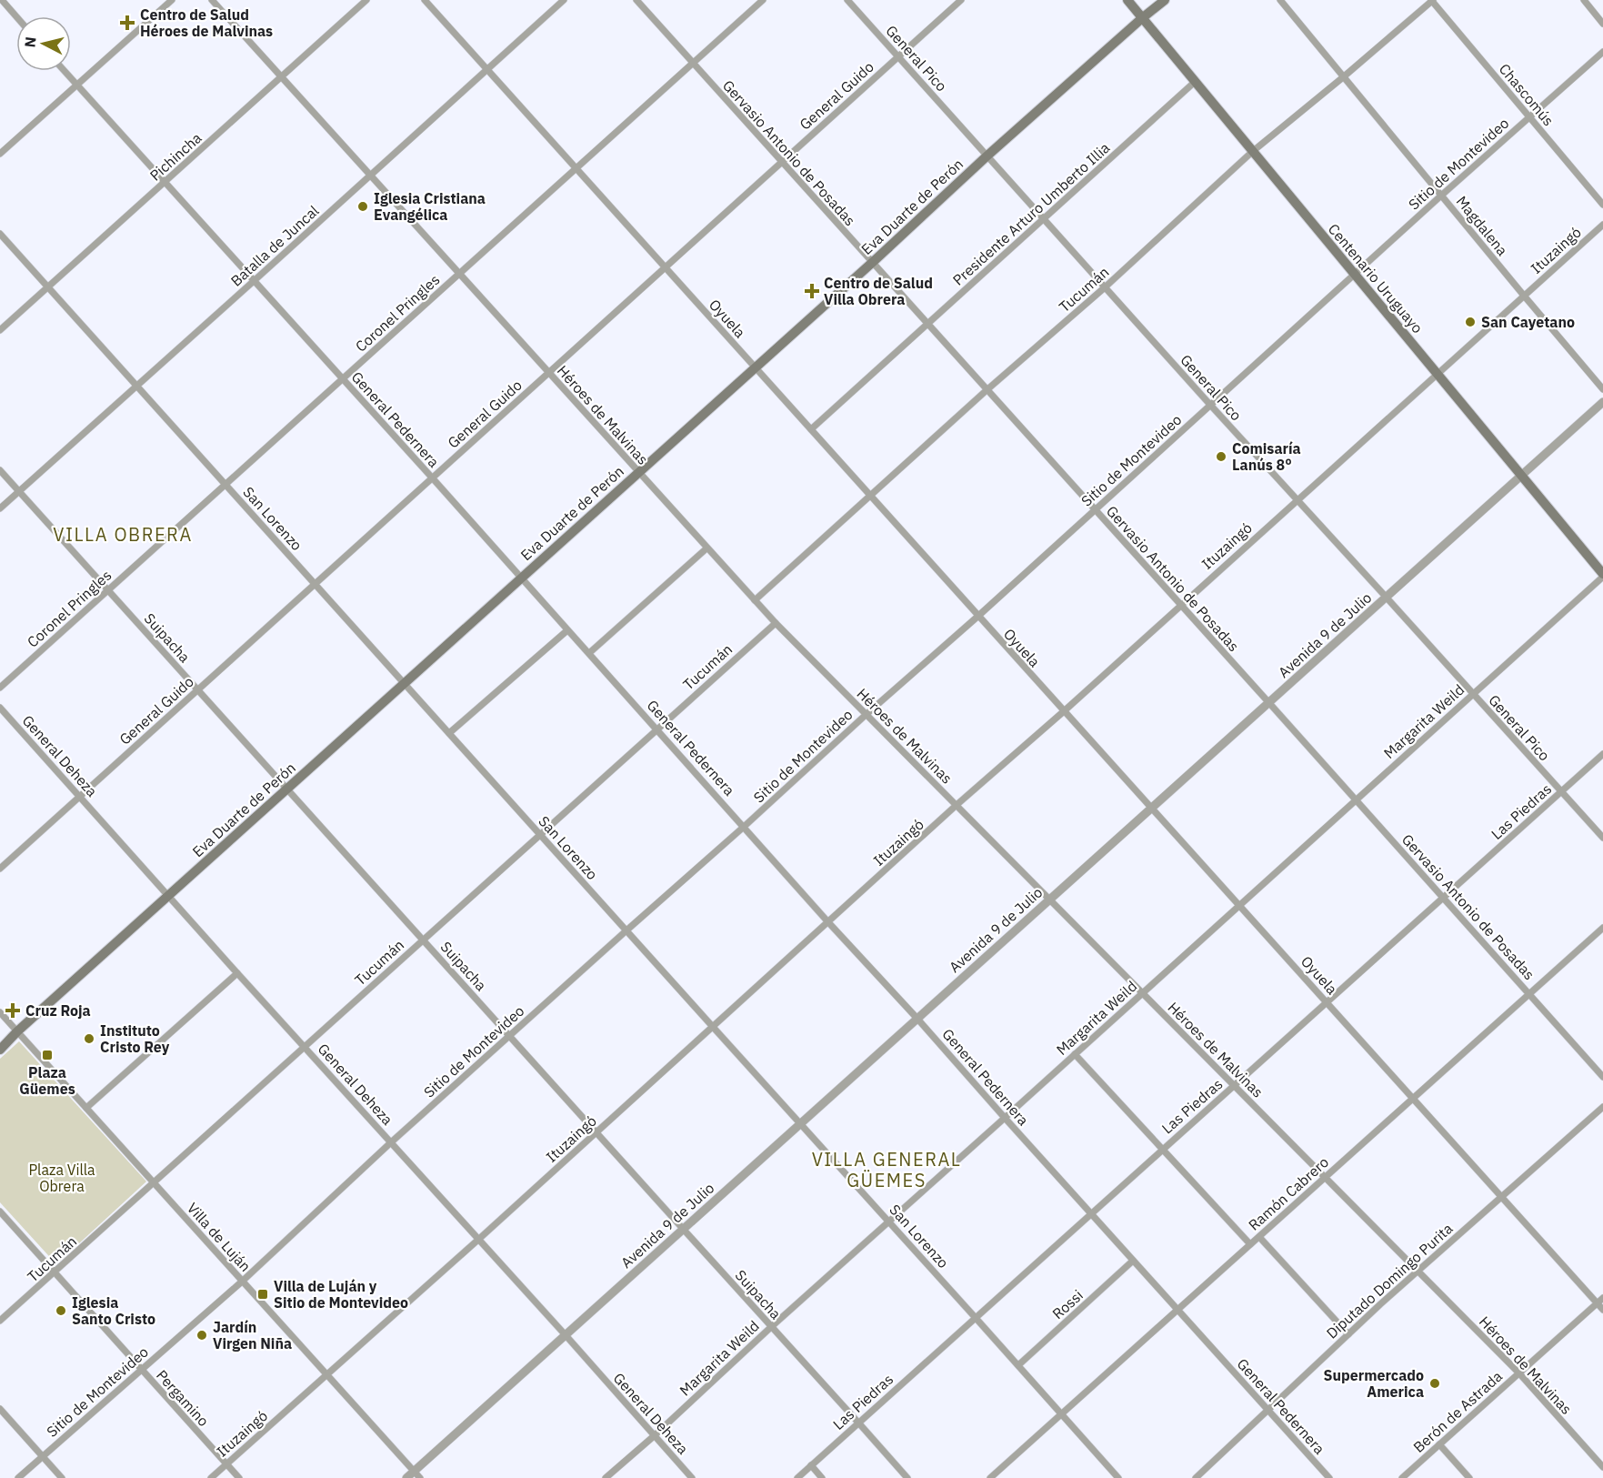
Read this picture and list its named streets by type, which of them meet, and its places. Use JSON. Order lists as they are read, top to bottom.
{
  "streets": {
    "main road": ["Eva Duarte de Perón", "Centenario Uruguayo"],
    "street": [
      "General Pico",
      "Chascomús",
      "General Guido",
      "Gervasio Antonio de Posadas",
      "Pichincha",
      "Sitio de Montevideo",
      "Presidente Arturo Umberto Illia",
      "Magdalena",
      "Batalla de Juncal",
      "Ituzaingó",
      "Tucumán",
      "Coronel Pringles",
      "Oyuela",
      "Héroes de Malvinas",
      "General Pedernera",
      "San Lorenzo",
      "Avenida 9 de Julio",
      "Suipacha",
      "Margarita Weild",
      "General Deheza",
      "Las Piedras",
      "Ramón Cabrero",
      "Villa de Luján",
      "Diputado Domingo Purita",
      "Rossi",
      "Pergamino",
      "Berón de Astrada"
    ]
  },
  "crossings": [
    ["General Pico", "General Guido"],
    ["General Pico", "Sitio de Montevideo"],
    ["General Pico", "Eva Duarte de Perón"],
    ["General Pico", "Presidente Arturo Umberto Illia"],
    ["General Pico", "Ituzaingó"],
    ["General Pico", "Tucumán"],
    ["General Pico", "Avenida 9 de Julio"],
    ["General Pico", "Margarita Weild"],
    ["General Pico", "Las Piedras"],
    ["Chascomús", "Sitio de Montevideo"],
    ["Chascomús", "Tucumán"],
    ["General Guido", "Gervasio Antonio de Posadas"],
    ["General Guido", "Oyuela"],
    ["General Guido", "Héroes de Malvinas"],
    ["General Guido", "General Pedernera"],
    ["General Guido", "San Lorenzo"],
    ["General Guido", "Suipacha"],
    ["General Guido", "General Deheza"],
    ["Gervasio Antonio de Posadas", "Sitio de Montevideo"],
    ["Gervasio Antonio de Posadas", "Eva Duarte de Perón"],
    ["Gervasio Antonio de Posadas", "Presidente Arturo Umberto Illia"],
    ["Gervasio Antonio de Posadas", "Ituzaingó"],
    ["Gervasio Antonio de Posadas", "Tucumán"],
    ["Gervasio Antonio de Posadas", "Coronel Pringles"],
    ["Gervasio Antonio de Posadas", "Avenida 9 de Julio"],
    ["Gervasio Antonio de Posadas", "Margarita Weild"],
    ["Gervasio Antonio de Posadas", "Las Piedras"],
    ["Gervasio Antonio de Posadas", "Ramón Cabrero"],
    ["Pichincha", "Héroes de Malvinas"],
    ["Pichincha", "General Pedernera"],
    ["Pichincha", "San Lorenzo"],
    ["Sitio de Montevideo", "Magdalena"],
    ["Sitio de Montevideo", "Centenario Uruguayo"],
    ["Sitio de Montevideo", "Oyuela"],
    ["Sitio de Montevideo", "Héroes de Malvinas"],
    ["Sitio de Montevideo", "General Pedernera"],
    ["Sitio de Montevideo", "San Lorenzo"],
    ["Sitio de Montevideo", "Suipacha"],
    ["Sitio de Montevideo", "General Deheza"],
    ["Sitio de Montevideo", "Villa de Luján"],
    ["Sitio de Montevideo", "Pergamino"],
    ["Eva Duarte de Perón", "Centenario Uruguayo"],
    ["Eva Duarte de Perón", "Oyuela"],
    ["Eva Duarte de Perón", "Héroes de Malvinas"],
    ["Eva Duarte de Perón", "General Pedernera"],
    ["Eva Duarte de Perón", "San Lorenzo"],
    ["Eva Duarte de Perón", "Suipacha"],
    ["Eva Duarte de Perón", "General Deheza"],
    ["Eva Duarte de Perón", "Villa de Luján"],
    ["Presidente Arturo Umberto Illia", "Centenario Uruguayo"],
    ["Presidente Arturo Umberto Illia", "Oyuela"],
    ["Magdalena", "Ituzaingó"],
    ["Magdalena", "Tucumán"],
    ["Batalla de Juncal", "Oyuela"],
    ["Batalla de Juncal", "Héroes de Malvinas"],
    ["Batalla de Juncal", "General Pedernera"],
    ["Batalla de Juncal", "San Lorenzo"],
    ["Batalla de Juncal", "Suipacha"],
    ["Ituzaingó", "Centenario Uruguayo"],
    ["Ituzaingó", "Oyuela"],
    ["Ituzaingó", "Héroes de Malvinas"],
    ["Ituzaingó", "General Pedernera"],
    ["Ituzaingó", "San Lorenzo"],
    ["Ituzaingó", "Suipacha"],
    ["Ituzaingó", "General Deheza"],
    ["Ituzaingó", "Villa de Luján"],
    ["Ituzaingó", "Pergamino"],
    ["Centenario Uruguayo", "Tucumán"],
    ["Centenario Uruguayo", "Avenida 9 de Julio"],
    ["Centenario Uruguayo", "Margarita Weild"],
    ["Tucumán", "Oyuela"],
    ["Tucumán", "Héroes de Malvinas"],
    ["Tucumán", "General Pedernera"],
    ["Tucumán", "San Lorenzo"],
    ["Tucumán", "Suipacha"],
    ["Tucumán", "General Deheza"],
    ["Tucumán", "Villa de Luján"],
    ["Tucumán", "Pergamino"],
    ["Coronel Pringles", "Oyuela"],
    ["Coronel Pringles", "Héroes de Malvinas"],
    ["Coronel Pringles", "General Pedernera"],
    ["Coronel Pringles", "San Lorenzo"],
    ["Coronel Pringles", "Suipacha"],
    ["Oyuela", "Avenida 9 de Julio"],
    ["Oyuela", "Margarita Weild"],
    ["Oyuela", "Las Piedras"],
    ["Oyuela", "Ramón Cabrero"],
    ["Oyuela", "Diputado Domingo Purita"],
    ["Oyuela", "Berón de Astrada"],
    ["Héroes de Malvinas", "Avenida 9 de Julio"],
    ["Héroes de Malvinas", "Margarita Weild"],
    ["Héroes de Malvinas", "Las Piedras"],
    ["Héroes de Malvinas", "Ramón Cabrero"],
    ["Héroes de Malvinas", "Diputado Domingo Purita"],
    ["Héroes de Malvinas", "Berón de Astrada"],
    ["General Pedernera", "Avenida 9 de Julio"],
    ["General Pedernera", "Margarita Weild"],
    ["General Pedernera", "Las Piedras"],
    ["General Pedernera", "Ramón Cabrero"],
    ["General Pedernera", "Diputado Domingo Purita"],
    ["General Pedernera", "Rossi"],
    ["San Lorenzo", "Avenida 9 de Julio"],
    ["San Lorenzo", "Margarita Weild"],
    ["San Lorenzo", "Las Piedras"],
    ["San Lorenzo", "Ramón Cabrero"],
    ["San Lorenzo", "Rossi"],
    ["Avenida 9 de Julio", "Suipacha"],
    ["Avenida 9 de Julio", "General Deheza"],
    ["Avenida 9 de Julio", "Villa de Luján"],
    ["Suipacha", "Margarita Weild"],
    ["Suipacha", "Las Piedras"],
    ["Margarita Weild", "General Deheza"]
  ],
  "districts": ["VILLA OBRERA", "VILLA GENERAL GÜEMES"],
  "parks": ["Plaza Villa Obrera"],
  "places": {
    "health": ["Centro de Salud Héroes de Malvinas", "Centro de Salud Villa Obrera", "Cruz Roja"],
    "other": [
      "Iglesia Cristiana Evangélica",
      "San Cayetano",
      "Comisaría Lanús 8°",
      "Instituto Cristo Rey",
      "Iglesia Santo Cristo",
      "Jardín Virgen Niña",
      "Supermercado America"
    ],
    "transit": ["Plaza Güemes", "Villa de Luján y Sitio de Montevideo"]
  },
  "north": "left"
}
